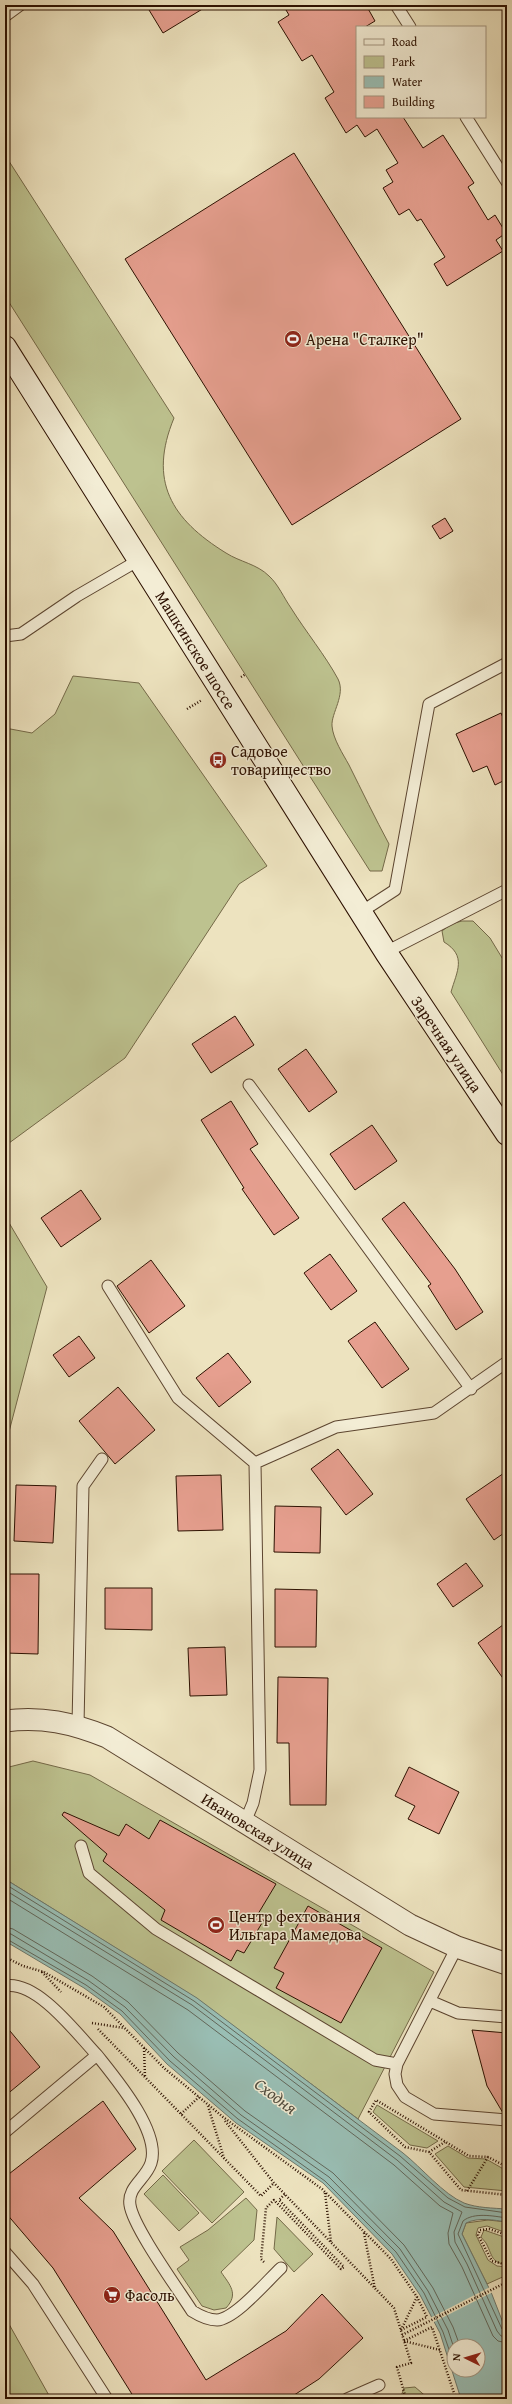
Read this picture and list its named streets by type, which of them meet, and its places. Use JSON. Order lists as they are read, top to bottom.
{
  "streets": {
    "main road": ["Машкинское шоссе", "Заречная улица"],
    "street": ["Ивановская улица"]
  },
  "crossings": [
    ["Машкинское шоссе", "Заречная улица"]
  ],
  "water": ["Сходня"],
  "places": {
    "sports": ["Арена \"Сталкер\"", "Центр фехтования Ильгара Мамедова"],
    "bus stop": ["Садовое товарищество"],
    "supermarket": ["Фасоль"]
  },
  "legend": [
    "Road",
    "Park",
    "Water",
    "Building"
  ],
  "north": "left"
}
